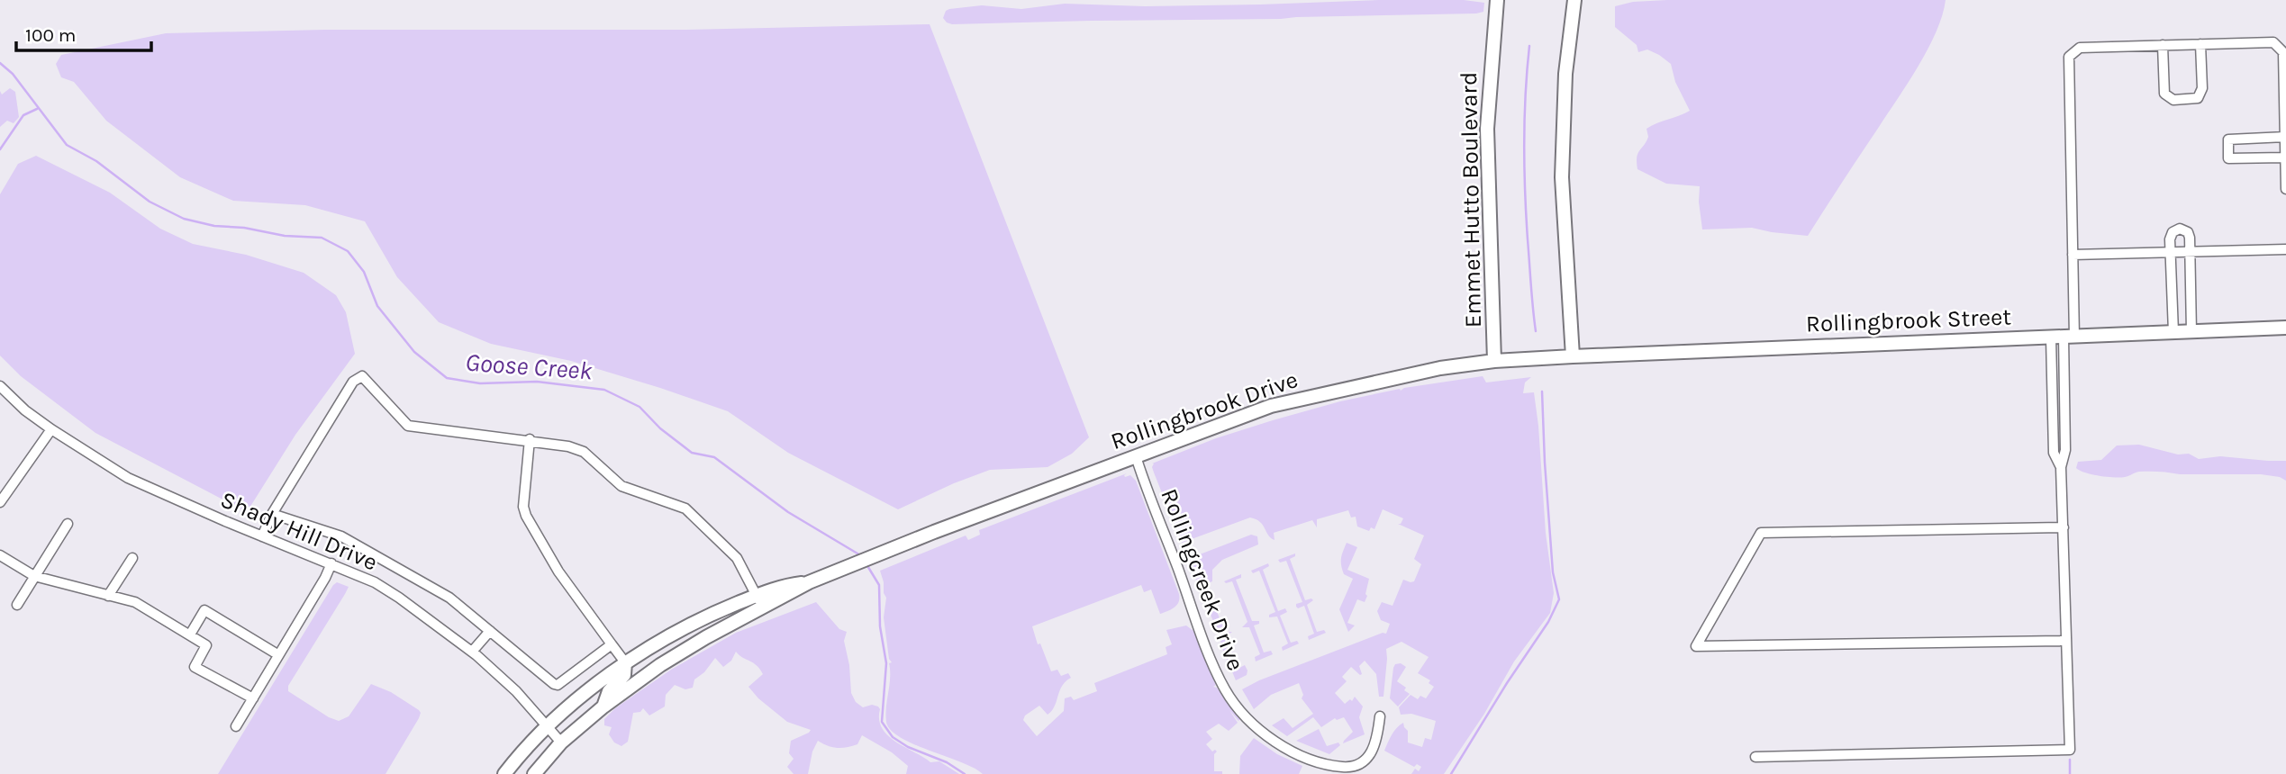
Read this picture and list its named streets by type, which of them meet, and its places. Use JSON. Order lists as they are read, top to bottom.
{
  "streets": {
    "main road": ["Emmet Hutto Boulevard", "Rollingbrook Street", "Rollingbrook Drive"],
    "street": ["Shady Hill Drive", "Rollingcreek Drive"]
  },
  "crossings": [
    ["Emmet Hutto Boulevard", "Rollingbrook Drive"],
    ["Rollingbrook Street", "Rollingbrook Drive"],
    ["Rollingbrook Drive", "Rollingcreek Drive"]
  ],
  "water": ["Goose Creek"],
  "scale_bar": "100 m"
}
